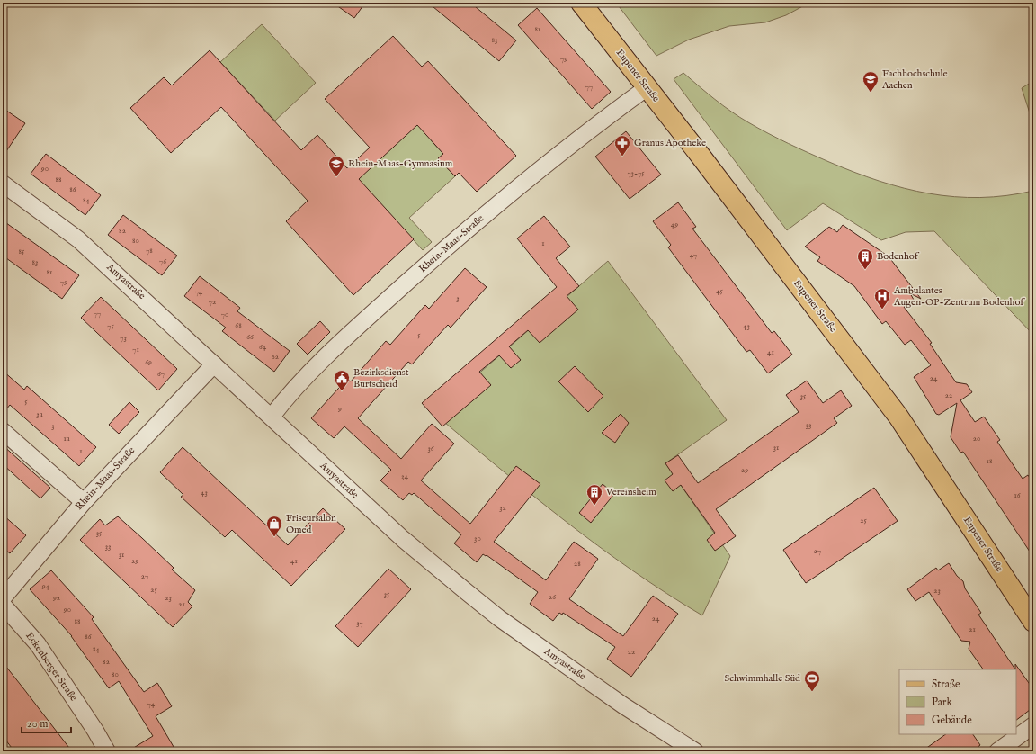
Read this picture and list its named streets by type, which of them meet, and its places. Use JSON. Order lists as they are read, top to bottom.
{
  "streets": {
    "main road": ["Eupener Straße"],
    "street": ["Rhein-Maas-Straße", "Amyastraße", "Eckenberger Straße"]
  },
  "crossings": [
    ["Eupener Straße", "Rhein-Maas-Straße"],
    ["Rhein-Maas-Straße", "Amyastraße"]
  ],
  "places": {
    "school or university": ["Fachhochschule Aachen", "Rhein-Maas-Gymnasium"],
    "pharmacy": ["Granus Apotheke"],
    "building": ["Bodenhof", "Vereinsheim"],
    "hospital": ["Ambulantes Augen-OP-Zentrum Bodenhof"],
    "public building": ["Bezirksdienst Burtscheid"],
    "shop": ["Friseursalon Omed"],
    "sports": ["Schwimmhalle Süd"]
  },
  "house_numbers": [
    "81",
    "83",
    "79",
    "77",
    "90",
    "73-75",
    "88",
    "86",
    "84",
    "49",
    "82",
    "80",
    "1",
    "78",
    "85",
    "47",
    "76",
    "83",
    "81",
    "79",
    "45",
    "74",
    "3",
    "72",
    "77",
    "70",
    "68",
    "75",
    "43",
    "5",
    "66",
    "73",
    "64",
    "71",
    "41",
    "62",
    "69",
    "67",
    "24",
    "22",
    "35",
    "5",
    "9",
    "3a",
    "33",
    "3",
    "1a",
    "20",
    "31",
    "36",
    "1",
    "18",
    "29",
    "34",
    "43",
    "16",
    "32",
    "25",
    "35",
    "30",
    "33",
    "27",
    "31",
    "29",
    "41",
    "28",
    "27",
    "94",
    "25",
    "23",
    "35",
    "26",
    "92",
    "23",
    "21",
    "90",
    "24",
    "88",
    "37",
    "21",
    "86",
    "84",
    "22",
    "82",
    "80",
    "74"
  ],
  "legend": ["Straße", "Park", "Gebäude"],
  "scale_bar": "20 m"
}
